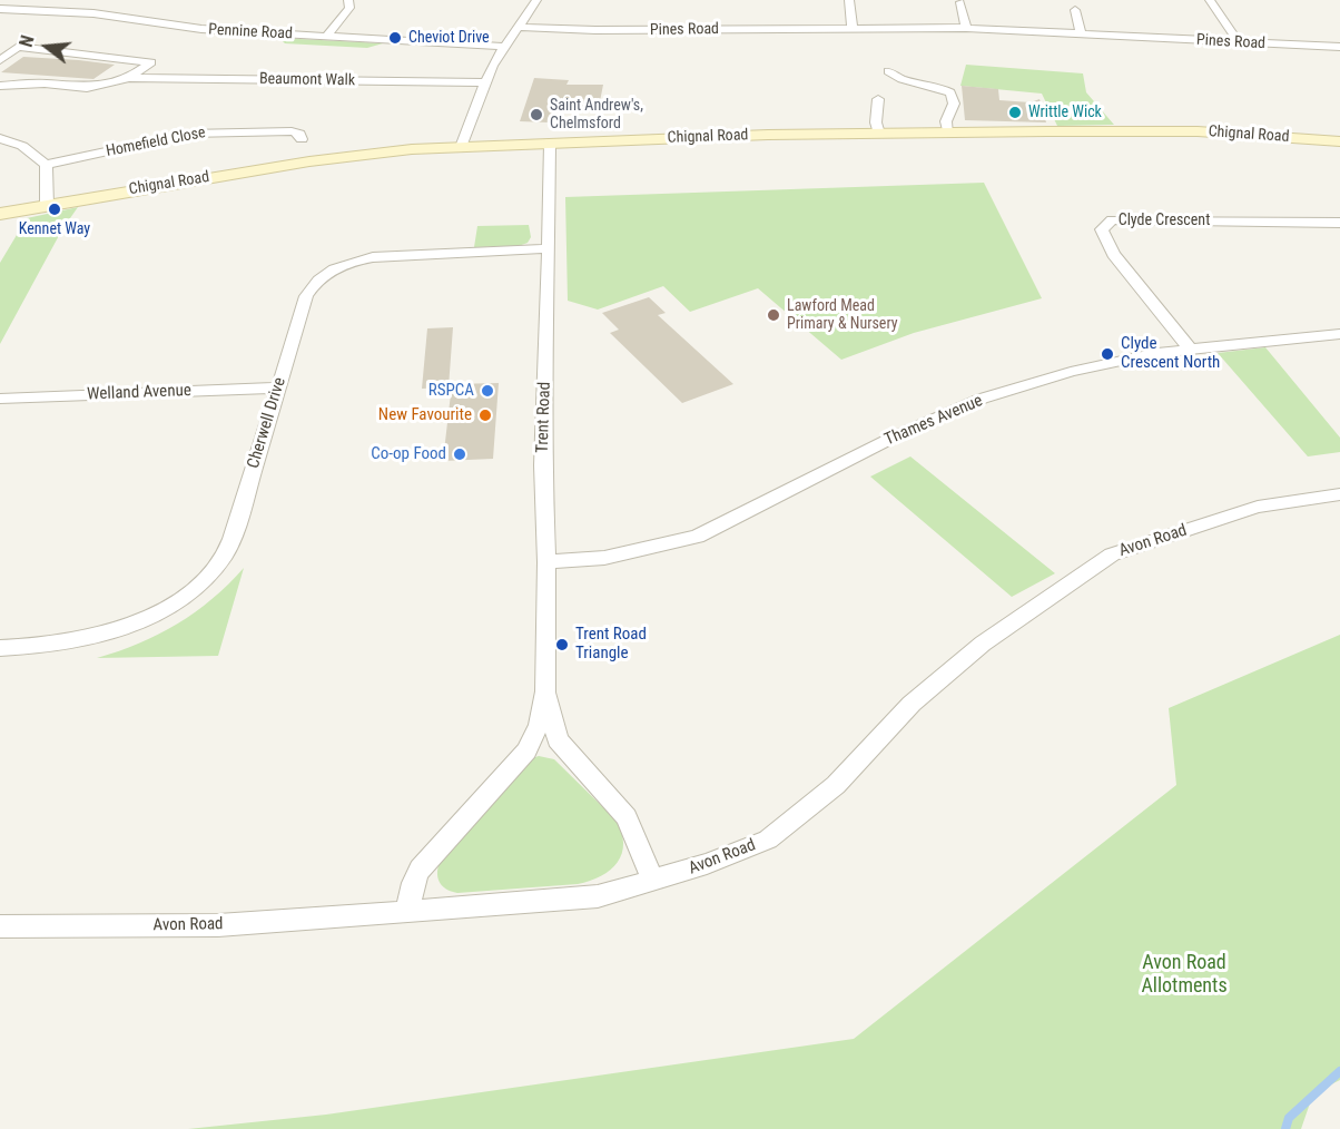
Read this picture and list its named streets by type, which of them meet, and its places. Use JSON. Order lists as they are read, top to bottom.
{
  "streets": {
    "street": [
      "Pines Road",
      "Pennine Road",
      "Beaumont Walk",
      "Chignal Road",
      "Homefield Close",
      "Clyde Crescent",
      "Welland Avenue",
      "Trent Road",
      "Thames Avenue",
      "Cherwell Drive",
      "Avon Road"
    ]
  },
  "crossings": [
    ["Chignal Road", "Trent Road"],
    ["Clyde Crescent", "Thames Avenue"],
    ["Welland Avenue", "Cherwell Drive"],
    ["Trent Road", "Thames Avenue"],
    ["Trent Road", "Cherwell Drive"],
    ["Trent Road", "Avon Road"]
  ],
  "parks": ["Avon Road Allotments"],
  "places": [
    "Cheviot Drive",
    "Writtle Wick",
    "Saint Andrew's, Chelmsford",
    "Kennet Way",
    "Lawford Mead Primary & Nursery",
    "Clyde Crescent North",
    "RSPCA",
    "New Favourite",
    "Co-op Food",
    "Trent Road Triangle"
  ],
  "north": "left"
}
